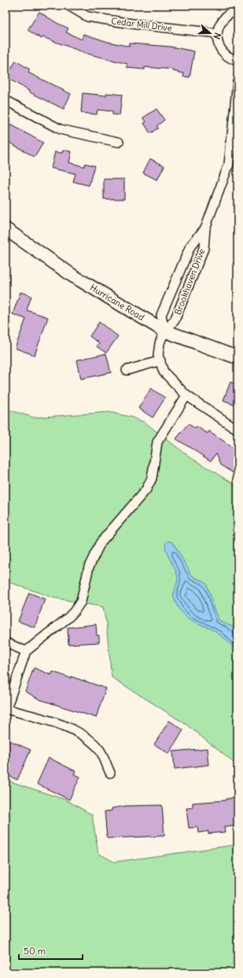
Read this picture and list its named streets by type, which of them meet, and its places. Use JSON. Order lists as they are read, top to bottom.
{
  "streets": {
    "street": ["Cedar Mill Drive", "Brookhaven Drive", "Hurricane Road"]
  },
  "crossings": [
    ["Brookhaven Drive", "Hurricane Road"]
  ],
  "scale_bar": "50 m",
  "north": "right"
}
